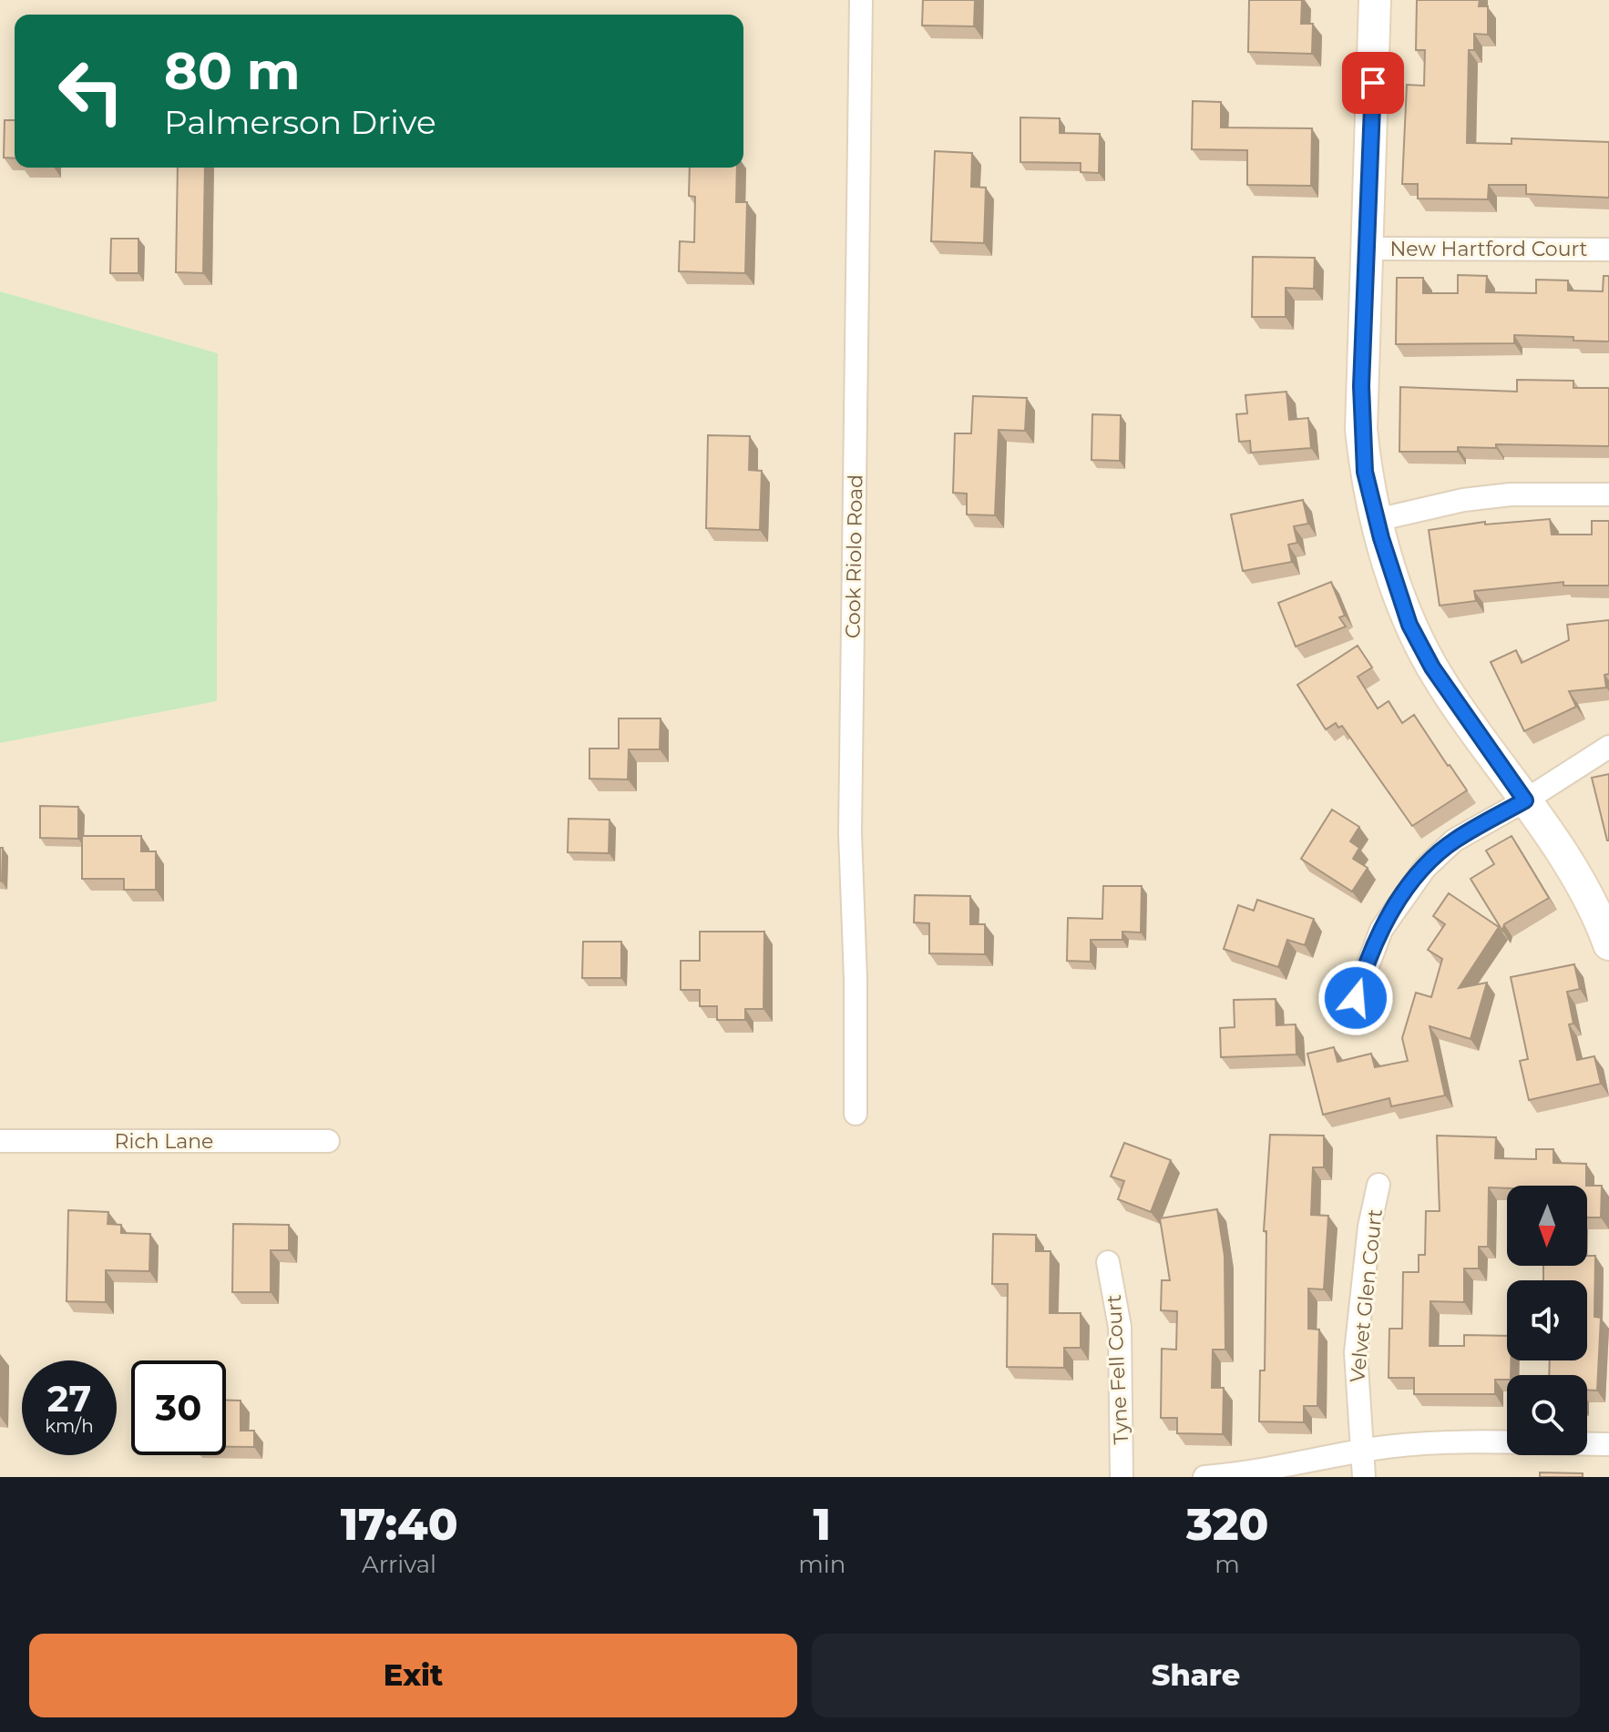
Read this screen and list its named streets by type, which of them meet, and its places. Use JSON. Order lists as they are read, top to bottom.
{
  "streets": {
    "street": [
      "New Hartford Court",
      "Cook Riolo Road",
      "Rich Lane",
      "Velvet Glen Court",
      "Tyne Fell Court"
    ]
  },
  "north": "bottom",
  "page": {
    "turn": ["80 m", "Palmerson Drive"],
    "speed": "27 km/h",
    "limit": "30",
    "eta": [
      "17:40",
      "Arrival",
      "1",
      "min",
      "320",
      "m"
    ],
    "buttons": ["Exit", "Share"]
  }
}
